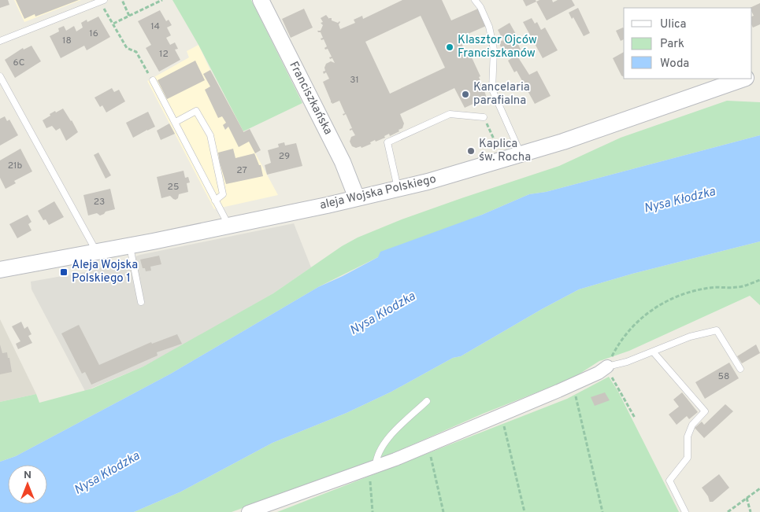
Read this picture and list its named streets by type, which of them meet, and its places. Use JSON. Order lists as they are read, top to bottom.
{
  "streets": {
    "street": ["Franciszkańska", "aleja Wojska Polskiego"]
  },
  "crossings": [
    ["Franciszkańska", "aleja Wojska Polskiego"]
  ],
  "water": ["Nysa Kłodzka"],
  "places": {
    "other": ["Klasztor Ojców Franciszkanów", "Kancelaria parafialna", "Kaplica św. Rocha"],
    "transit": ["Aleja Wojska Polskiego 1"]
  },
  "house_numbers": [
    "14",
    "16",
    "18",
    "12",
    "6C",
    "31",
    "29",
    "21b",
    "27",
    "25",
    "23",
    "58"
  ],
  "legend": ["Ulica", "Park", "Woda"],
  "north": "top"
}
